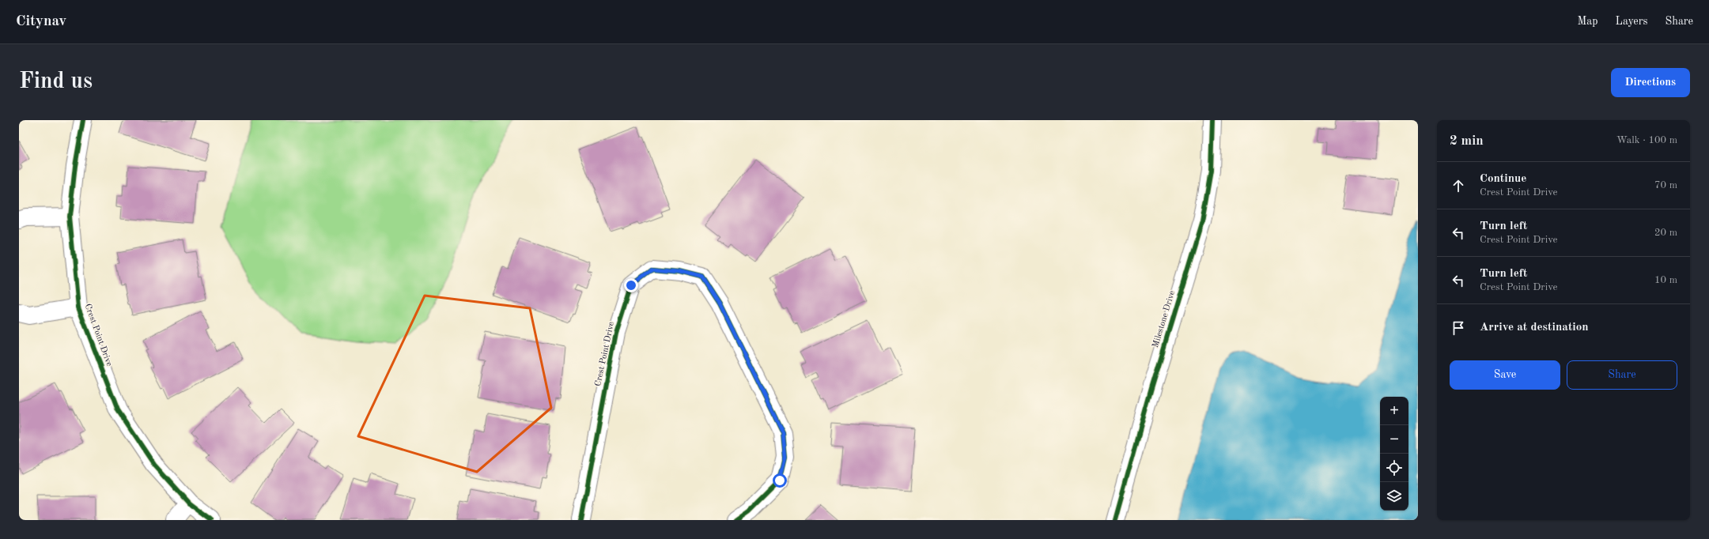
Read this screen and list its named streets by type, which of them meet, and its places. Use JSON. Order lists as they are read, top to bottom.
{
  "streets": {
    "street": ["Milestone Drive", "Crest Point Drive"]
  },
  "page": {
    "header": "Citynav",
    "nav": ["Map", "Layers", "Share"],
    "buttons": [
      "Directions",
      ["Save", "Share"]
    ],
    "title": "Find us",
    "heading": ["2 min", "Walk · 100 m"],
    "list": [
      ["Continue", "Crest Point Drive", "70 m"],
      ["Turn left", "Crest Point Drive", "20 m"],
      ["Turn left", "Crest Point Drive", "10 m"],
      "Arrive at destination"
    ],
    "map_buttons": ["+", "−"]
  }
}
